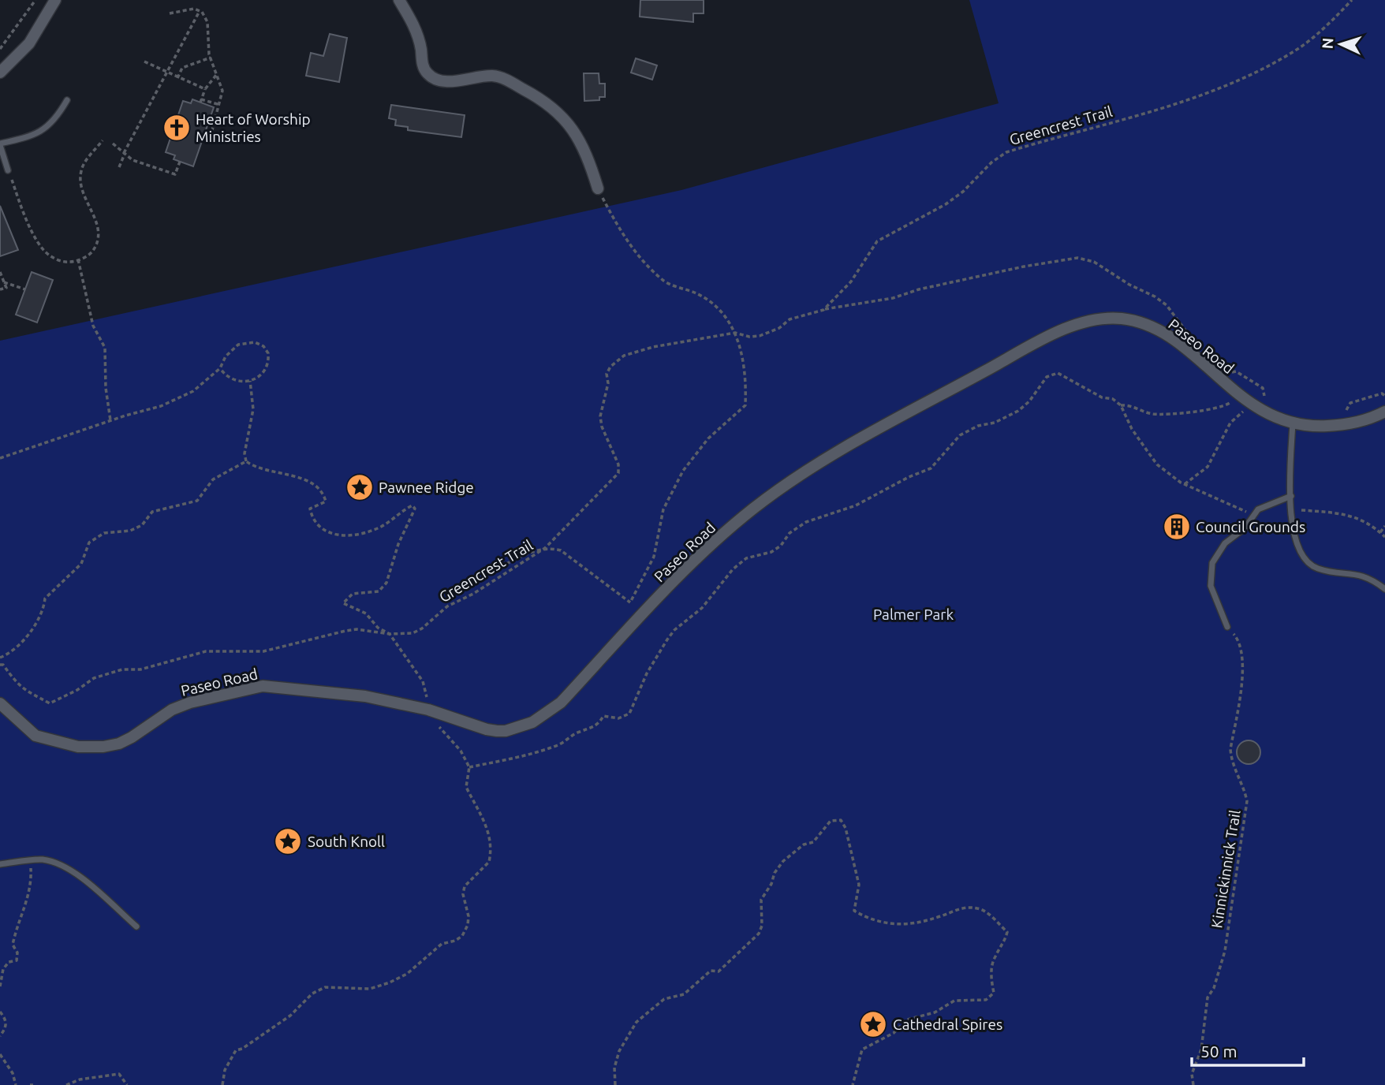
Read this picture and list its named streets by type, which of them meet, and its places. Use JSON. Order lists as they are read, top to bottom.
{
  "streets": {
    "street": ["Paseo Road"],
    "path": ["Greencrest Trail", "Kinnickinnick Trail"]
  },
  "parks": ["Palmer Park"],
  "places": {
    "church": ["Heart of Worship Ministries"],
    "place": ["Pawnee Ridge", "South Knoll", "Cathedral Spires"],
    "building": ["Council Grounds"]
  },
  "scale_bar": "50 m",
  "north": "left"
}
